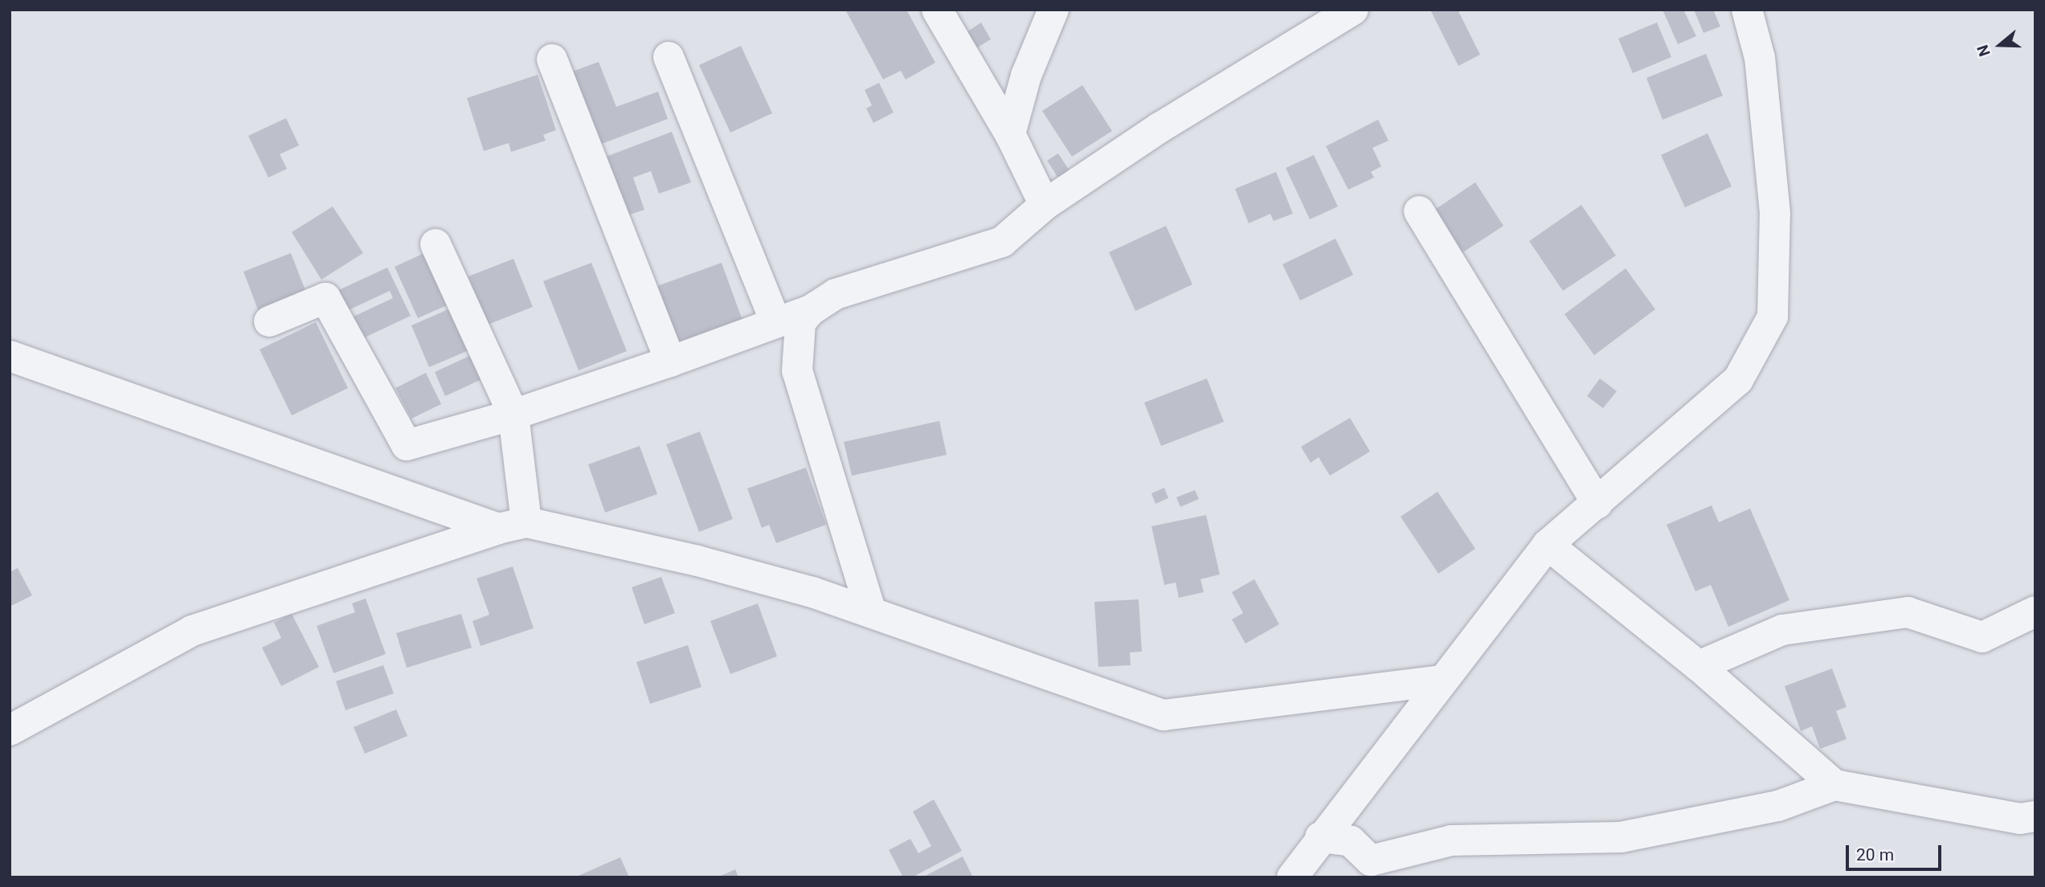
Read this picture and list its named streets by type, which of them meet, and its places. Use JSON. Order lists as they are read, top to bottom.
{
  "scale_bar": "20 m",
  "north": "left"
}
